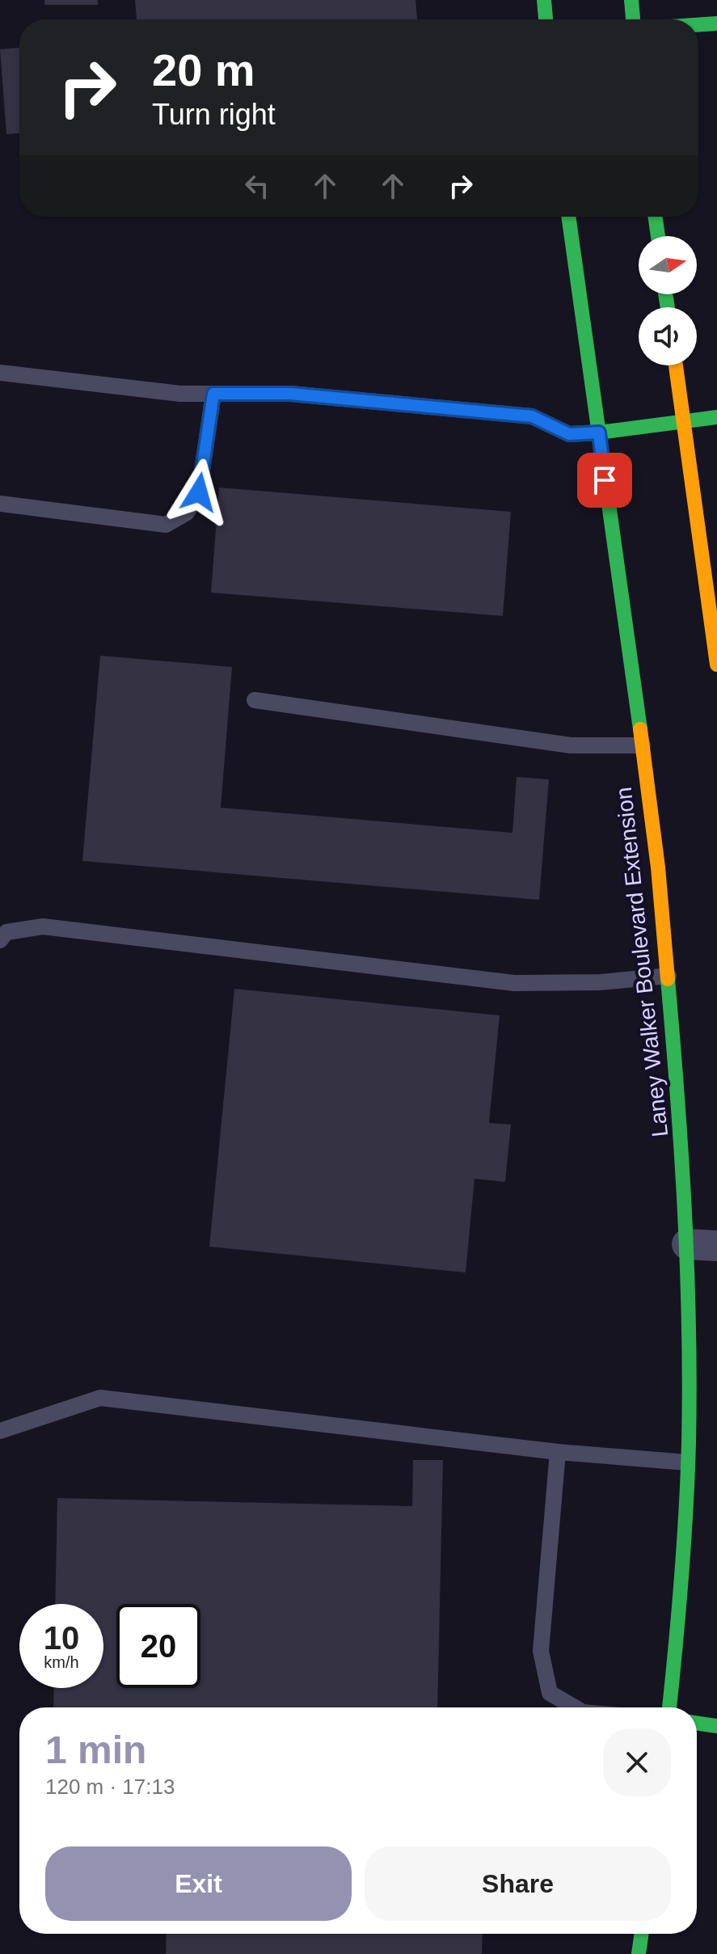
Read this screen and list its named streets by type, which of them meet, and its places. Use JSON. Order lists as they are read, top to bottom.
{
  "streets": {
    "main road": ["Laney Walker Boulevard Extension"]
  },
  "north": "right",
  "page": {
    "turn": ["20 m", "Turn right"],
    "speed": "10 km/h",
    "limit": "20",
    "heading": ["1 min", "120 m · 17:13"],
    "buttons": ["Exit", "Share"]
  }
}
